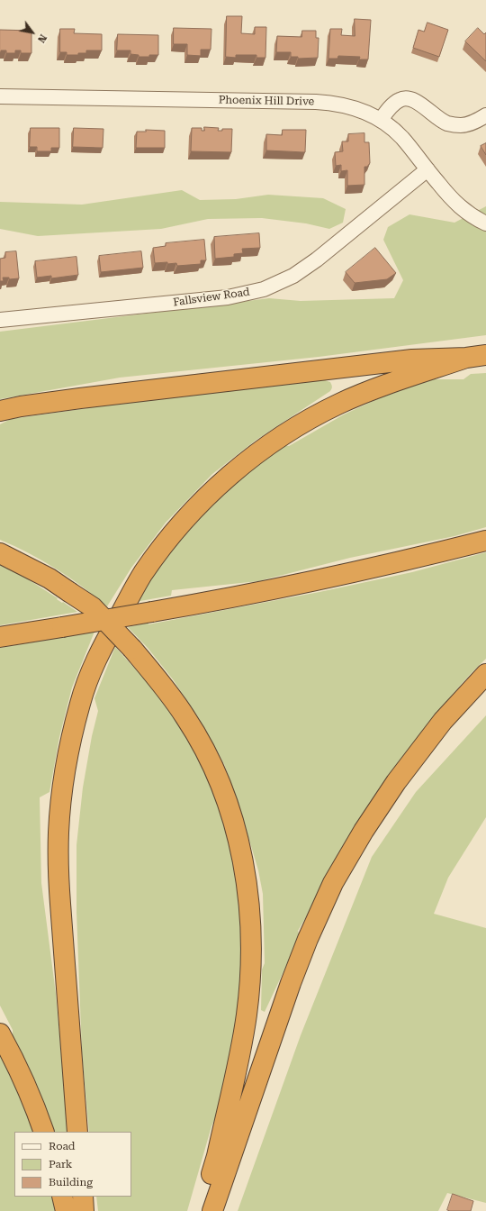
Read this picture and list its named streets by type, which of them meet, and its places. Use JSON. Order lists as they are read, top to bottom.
{
  "streets": {
    "street": ["Phoenix Hill Drive", "Fallsview Road"]
  },
  "crossings": [
    ["Phoenix Hill Drive", "Fallsview Road"]
  ],
  "legend": ["Road", "Park", "Building"],
  "north": "bottom right"
}
